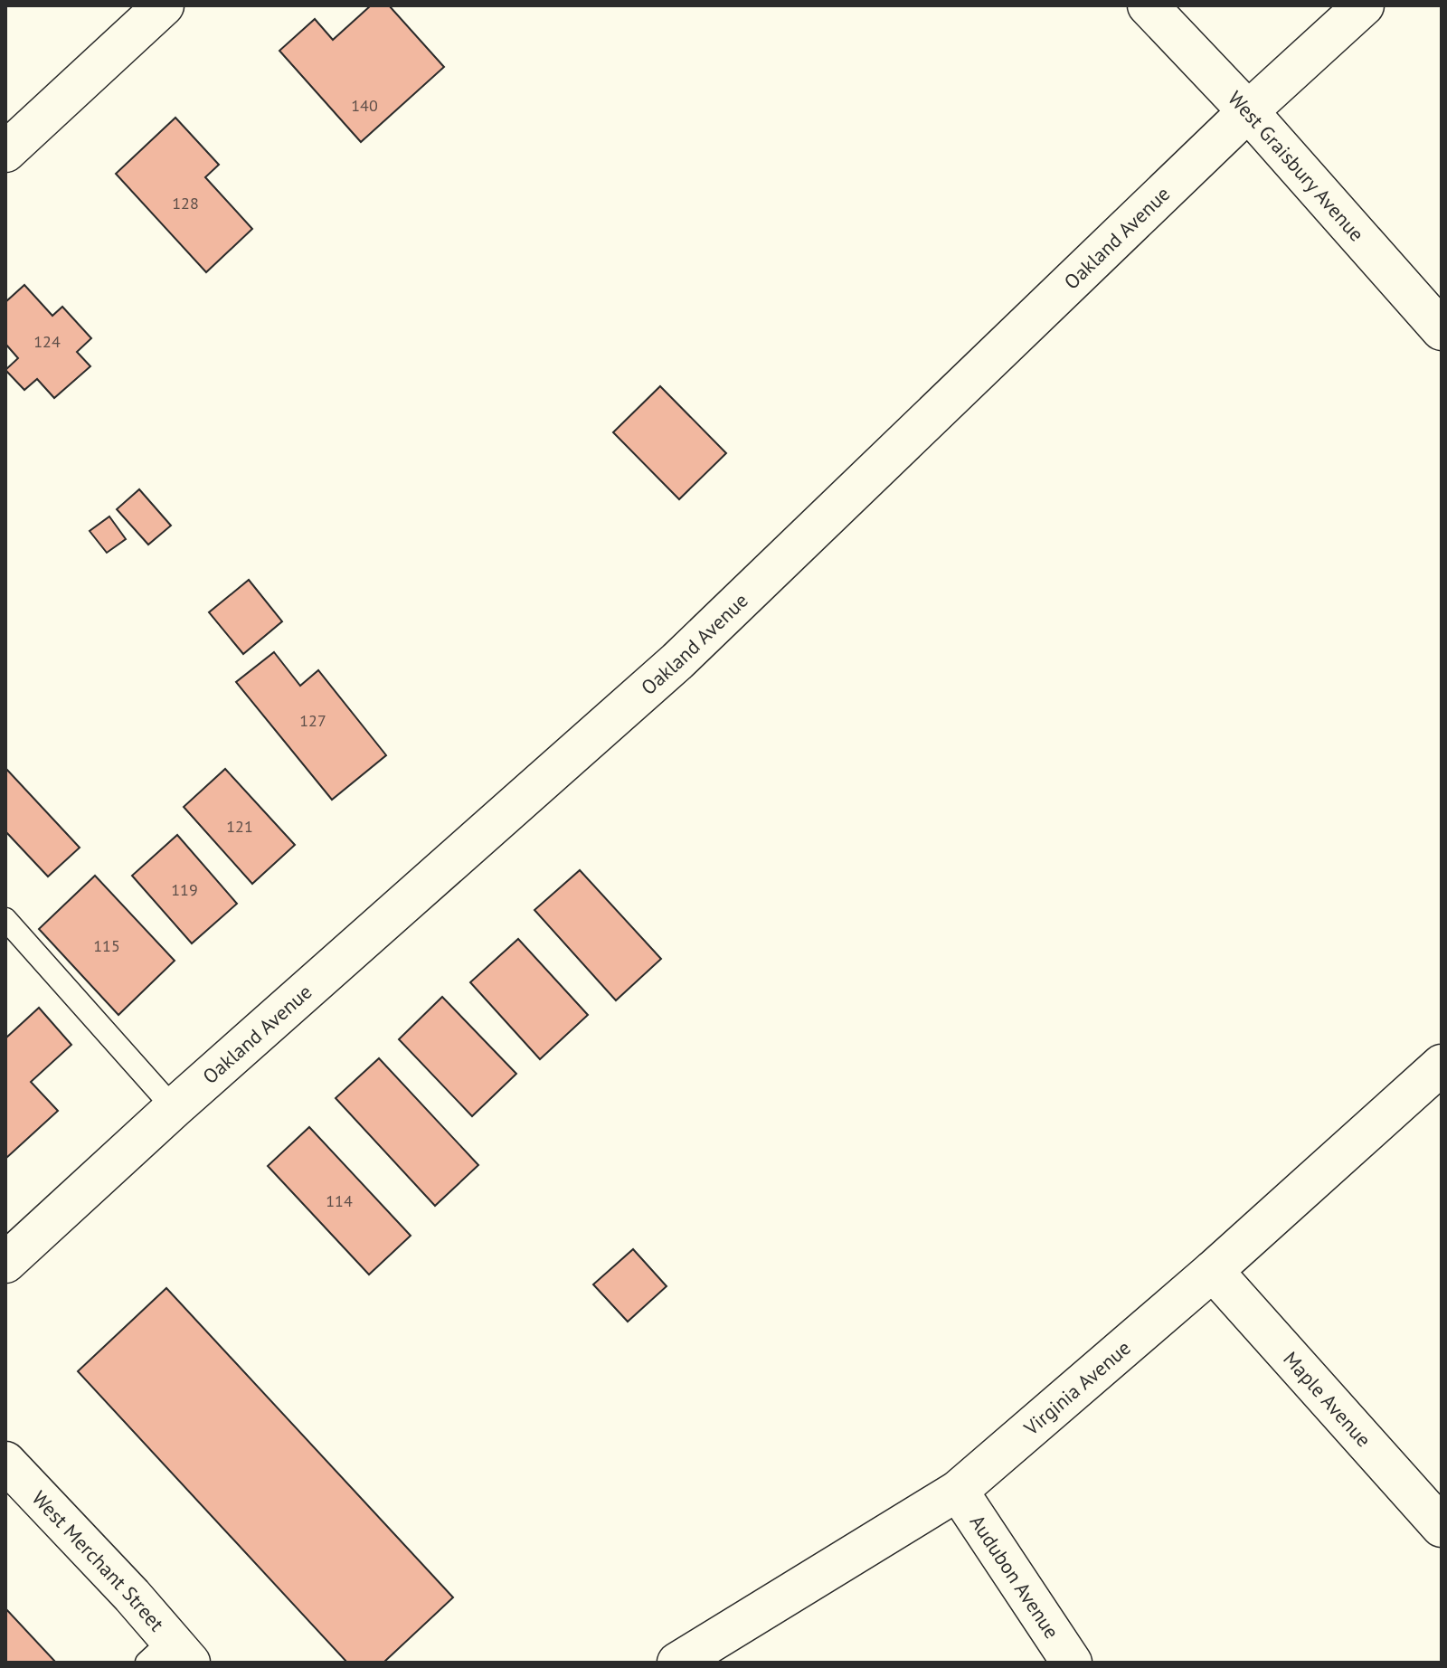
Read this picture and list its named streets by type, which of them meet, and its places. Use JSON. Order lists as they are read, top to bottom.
{
  "streets": {
    "street": [
      "West Graisbury Avenue",
      "Oakland Avenue",
      "Virginia Avenue",
      "Maple Avenue",
      "West Merchant Street",
      "Audubon Avenue"
    ]
  },
  "crossings": [
    ["West Graisbury Avenue", "Oakland Avenue"],
    ["Virginia Avenue", "Maple Avenue"],
    ["Virginia Avenue", "Audubon Avenue"]
  ],
  "house_numbers": [
    "140",
    "128",
    "124",
    "127",
    "121",
    "119",
    "115",
    "114"
  ]
}
